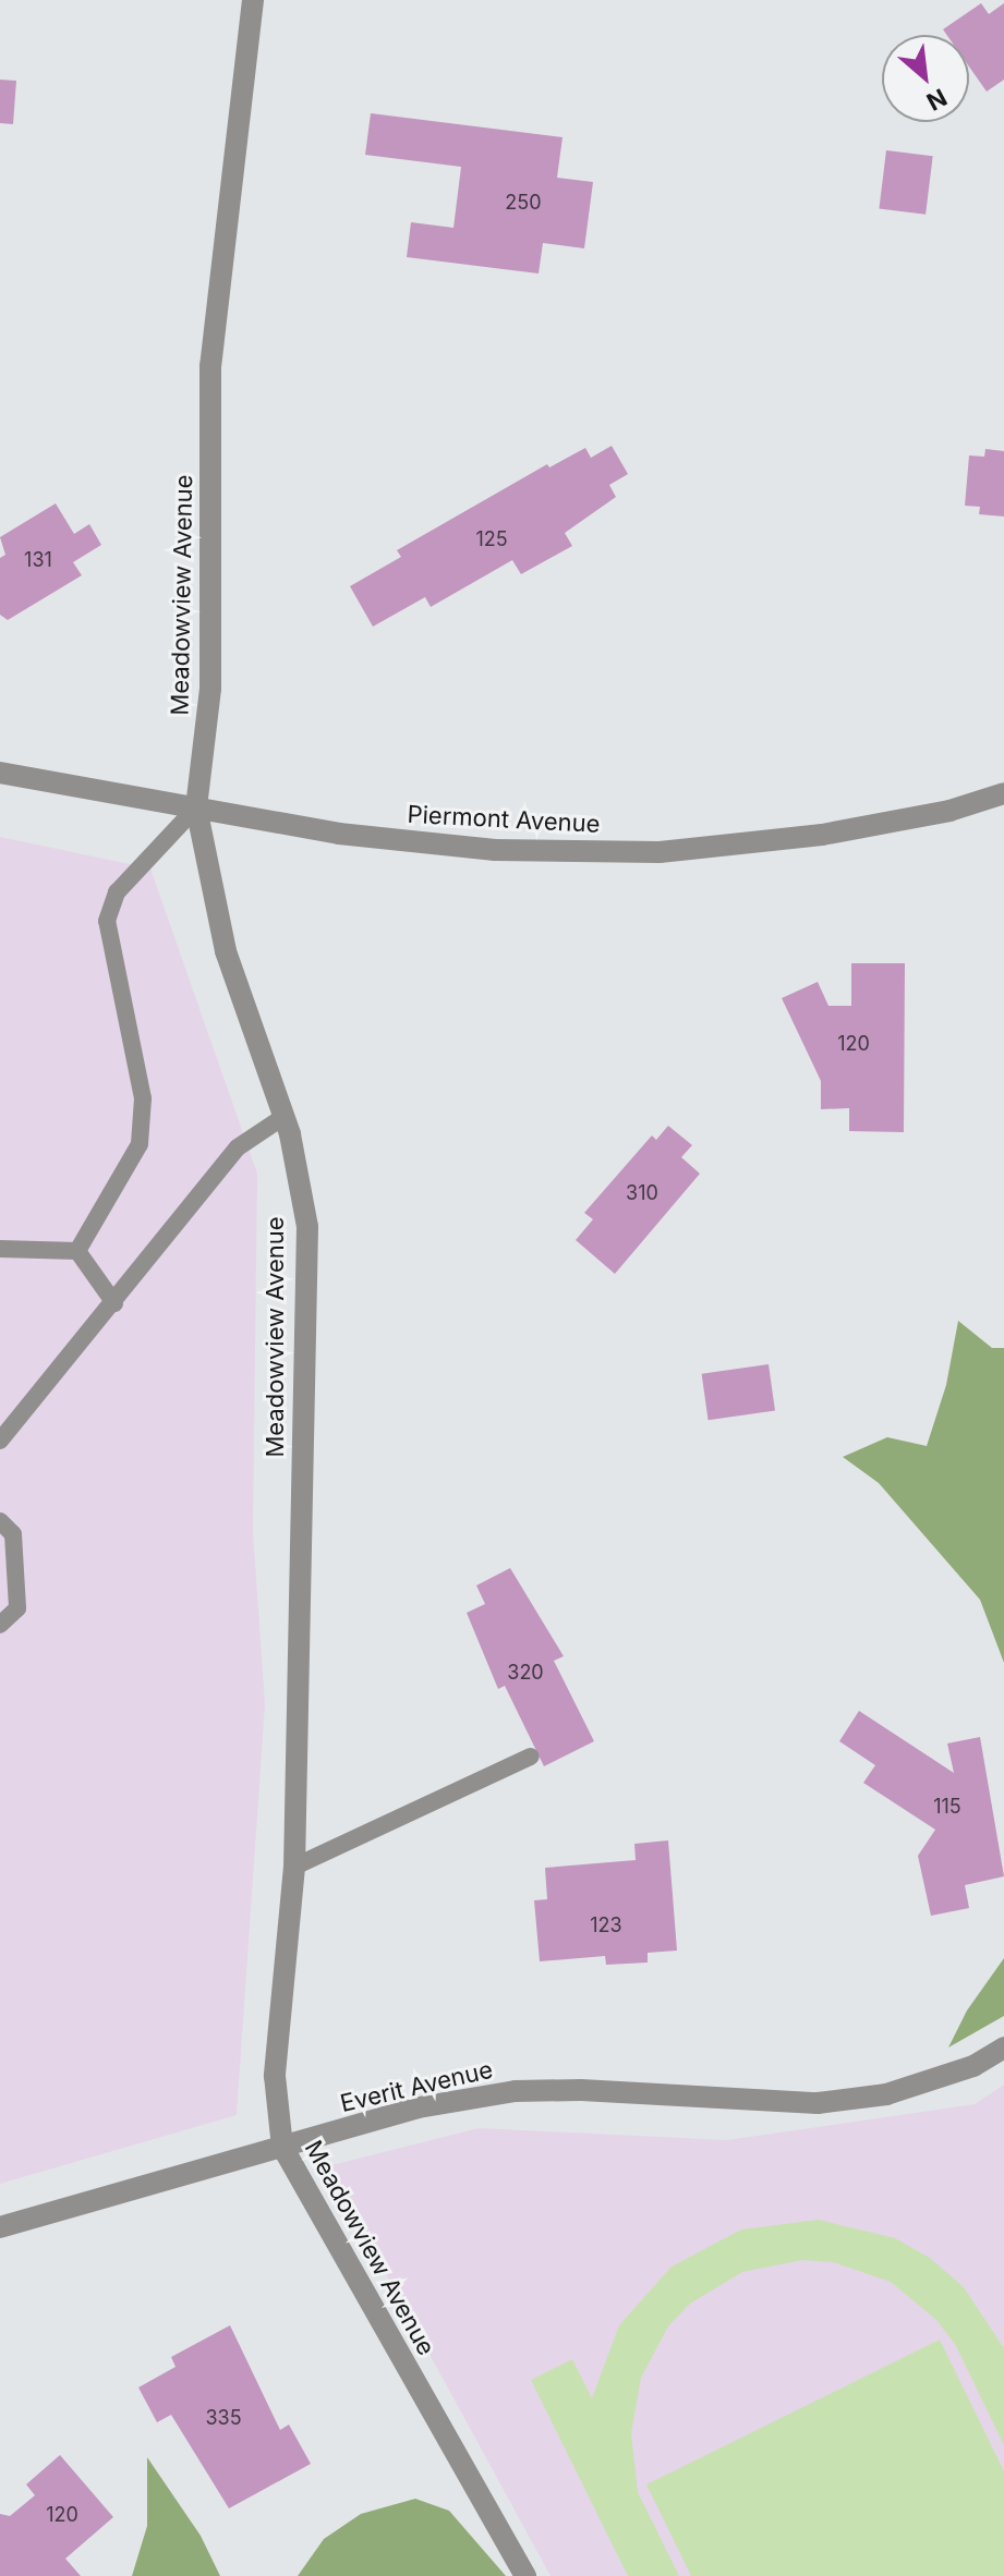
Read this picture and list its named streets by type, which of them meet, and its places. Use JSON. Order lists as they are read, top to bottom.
{
  "streets": {
    "street": ["Meadowview Avenue", "Piermont Avenue", "Everit Avenue"]
  },
  "crossings": [
    ["Meadowview Avenue", "Piermont Avenue"],
    ["Meadowview Avenue", "Everit Avenue"]
  ],
  "house_numbers": [
    "250",
    "125",
    "131",
    "120",
    "310",
    "320",
    "115",
    "123",
    "335",
    "120"
  ],
  "north": "bottom right"
}
